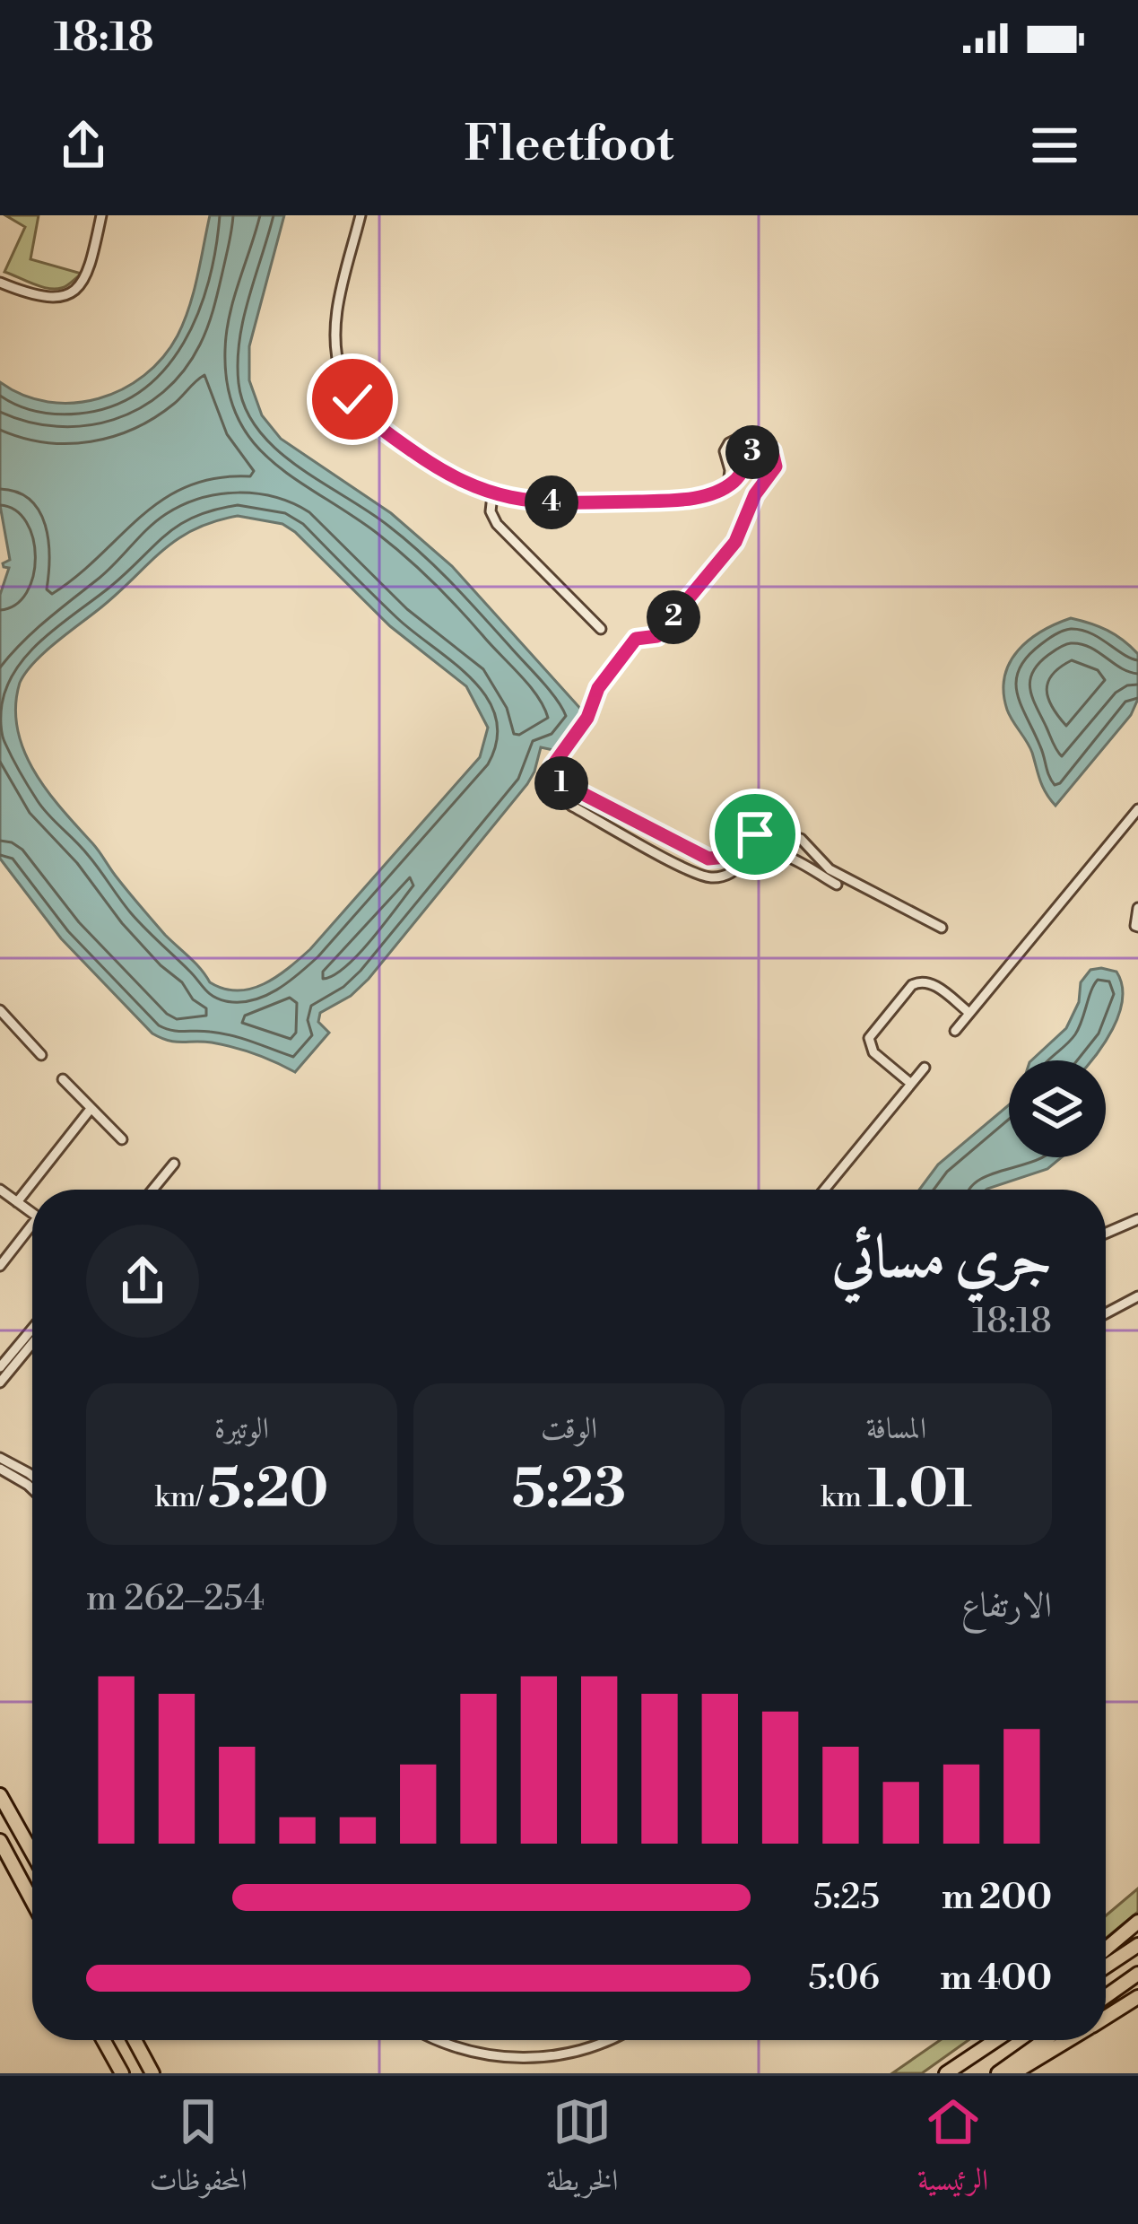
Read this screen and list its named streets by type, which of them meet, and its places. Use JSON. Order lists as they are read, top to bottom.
{
  "page": {
    "status": "18:18",
    "header": "Fleetfoot",
    "pins": [
      "3",
      "4",
      "2",
      "1"
    ],
    "heading": ["جري مسائي", "18:18"],
    "stats": [
      ["المسافة", "1.01 km"],
      ["الوقت", "5:23"],
      ["الوتيرة", "5:20 /km"]
    ],
    "chart": ["الارتفاع", "254–262 m"],
    "list": [
      {
        "name": "200 m",
        "note": "5:25"
      },
      {
        "name": "400 m",
        "note": "5:06"
      }
    ],
    "tabs": ["الرئيسية", "الخريطة", "المحفوظات"]
  }
}
